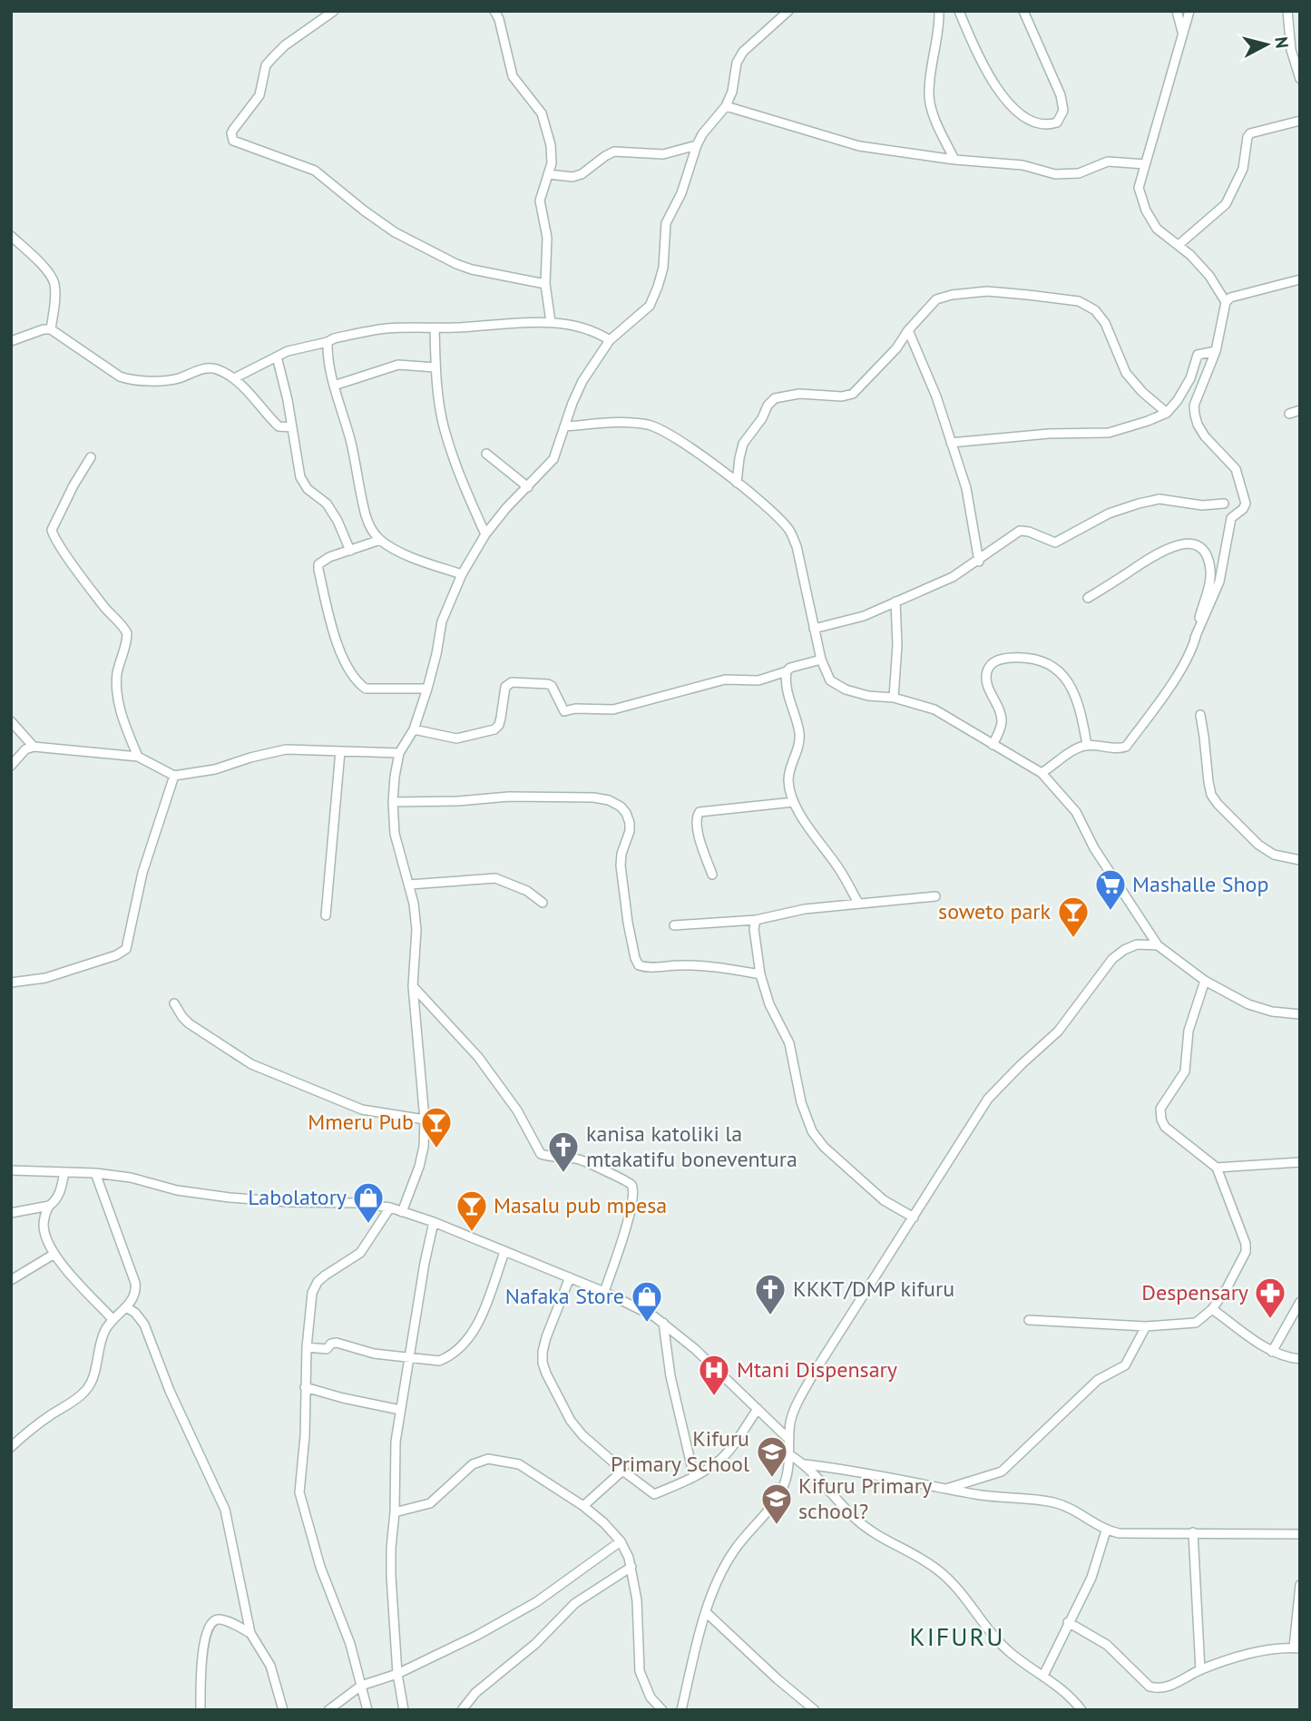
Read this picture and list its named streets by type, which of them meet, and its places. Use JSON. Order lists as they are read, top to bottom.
{
  "districts": ["KIFURU"],
  "places": {
    "supermarket": ["Mashalle Shop"],
    "bar": ["soweto park", "Mmeru Pub", "Masalu pub mpesa"],
    "church": ["kanisa katoliki la mtakatifu boneventura", "KKKT/DMP kifuru"],
    "shop": ["Labolatory", "Nafaka Store"],
    "pharmacy": ["Despensary"],
    "hospital": ["Mtani Dispensary"],
    "school or university": ["Kifuru Primary School", "Kifuru Primary school?"]
  },
  "north": "right"
}
